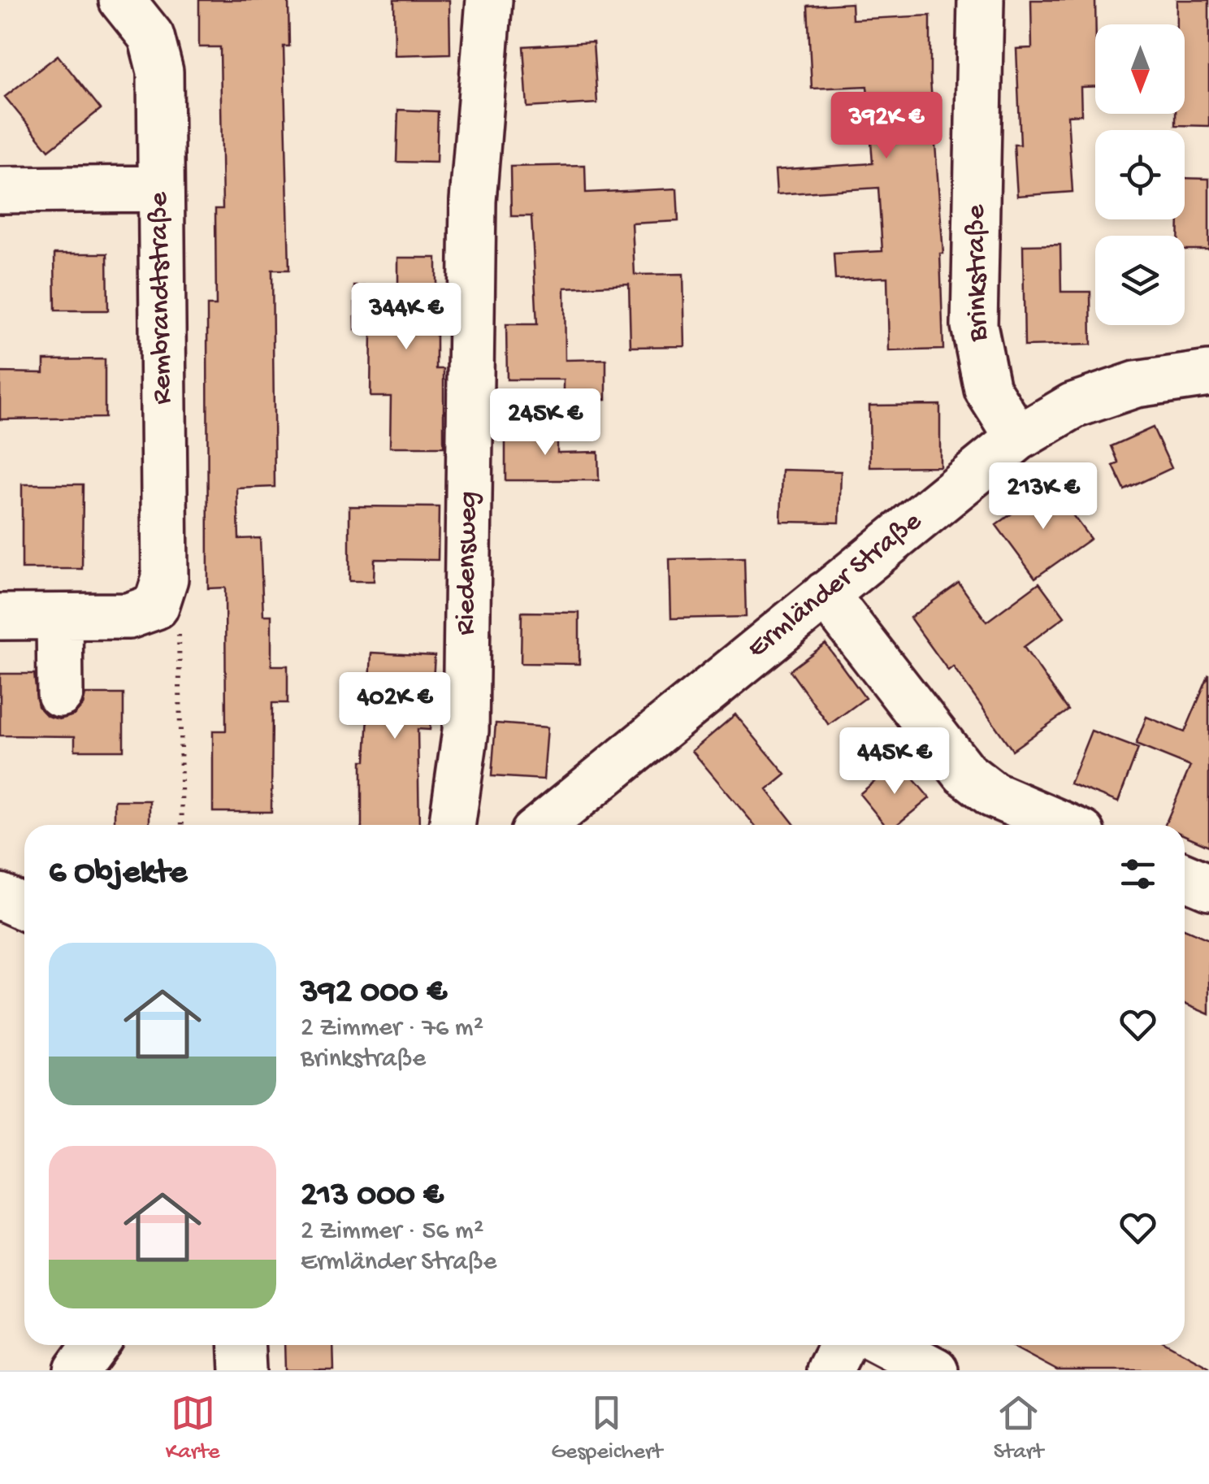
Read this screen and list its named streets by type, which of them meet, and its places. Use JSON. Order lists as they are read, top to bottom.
{
  "streets": {
    "street": [
      "Brinkstraße",
      "Rembrandtstraße",
      "Riedensweg",
      "Ermländer Straße"
    ]
  },
  "crossings": [
    ["Brinkstraße", "Ermländer Straße"]
  ],
  "north": "bottom",
  "page": {
    "price": [
      "392K €",
      "344K €",
      "245K €",
      "213K €",
      "402K €",
      "445K €"
    ],
    "heading": "6 Objekte",
    "list": [
      {
        "name": "392 000 €",
        "note": "2 Zimmer · 76 m² · Brinkstraße"
      },
      {
        "name": "213 000 €",
        "note": "2 Zimmer · 56 m² · Ermländer Straße"
      }
    ],
    "tabs": ["Karte", "Gespeichert", "Start"]
  }
}
